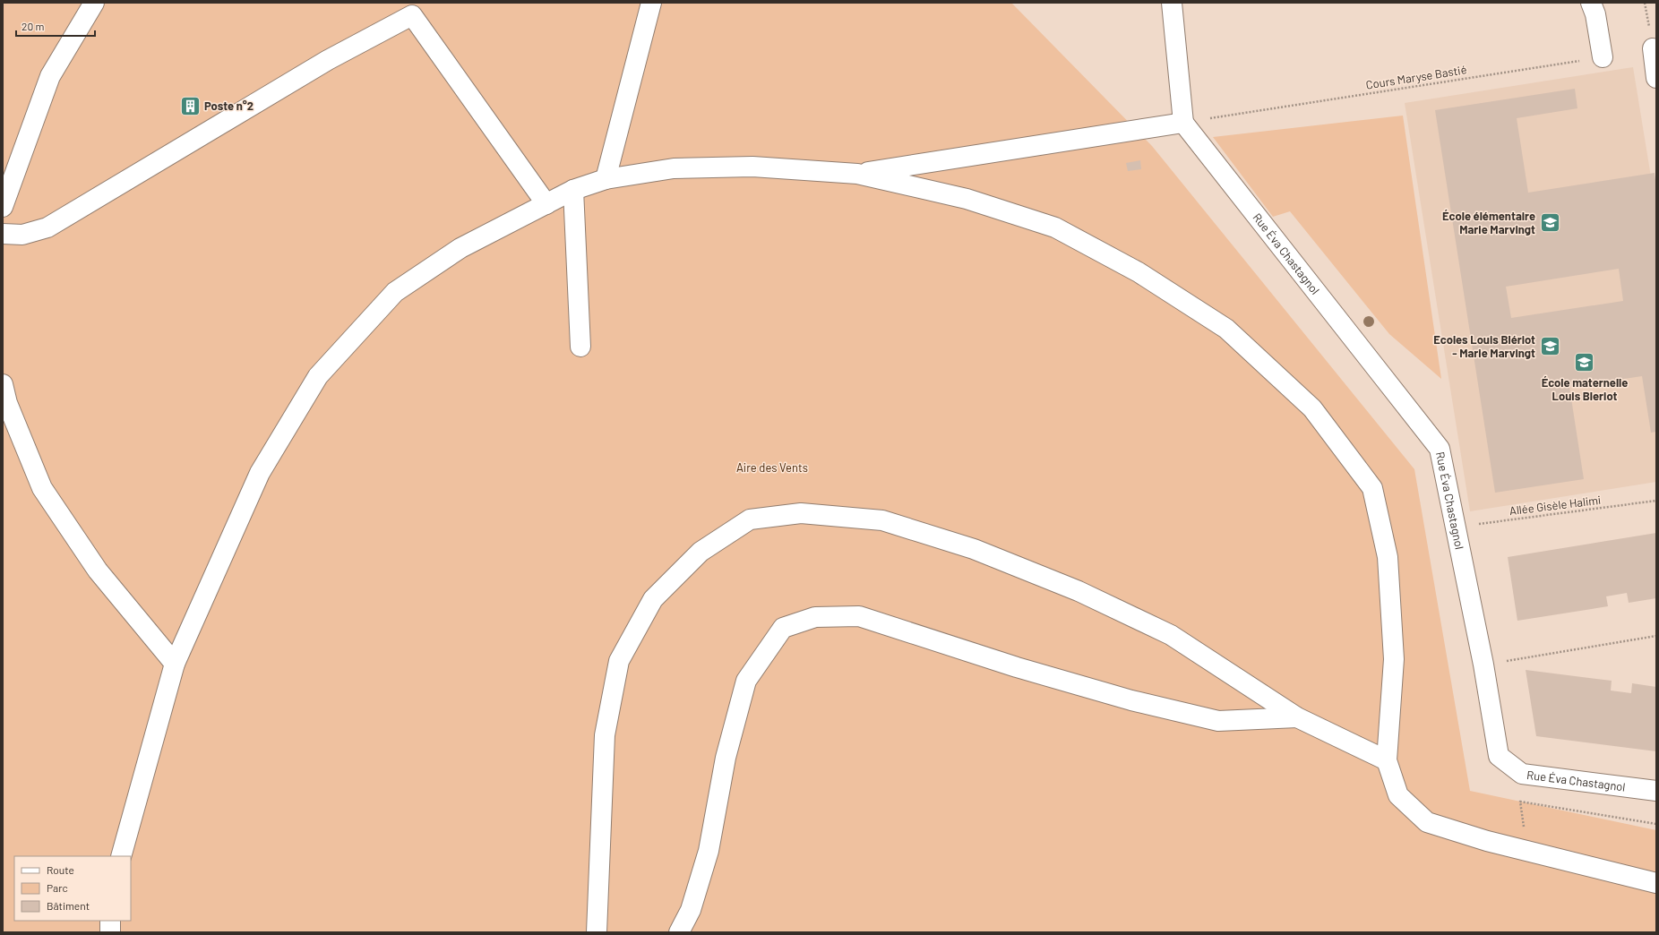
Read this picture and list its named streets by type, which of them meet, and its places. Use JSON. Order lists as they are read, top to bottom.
{
  "streets": {
    "street": ["Rue Éva Chastagnol"],
    "path": ["Cours Maryse Bastié", "Allée Gisèle Halimi"]
  },
  "crossings": [
    ["Cours Maryse Bastié", "Rue Éva Chastagnol"],
    ["Rue Éva Chastagnol", "Allée Gisèle Halimi"]
  ],
  "parks": ["Aire des Vents"],
  "places": {
    "building": ["Poste n°2"],
    "school or university": ["École élémentaire Marie Marvingt", "Ecoles Louis Blériot - Marie Marvingt", "École maternelle Louis Bleriot"]
  },
  "legend": ["Route", "Parc", "Bâtiment"],
  "scale_bar": "20 m"
}
